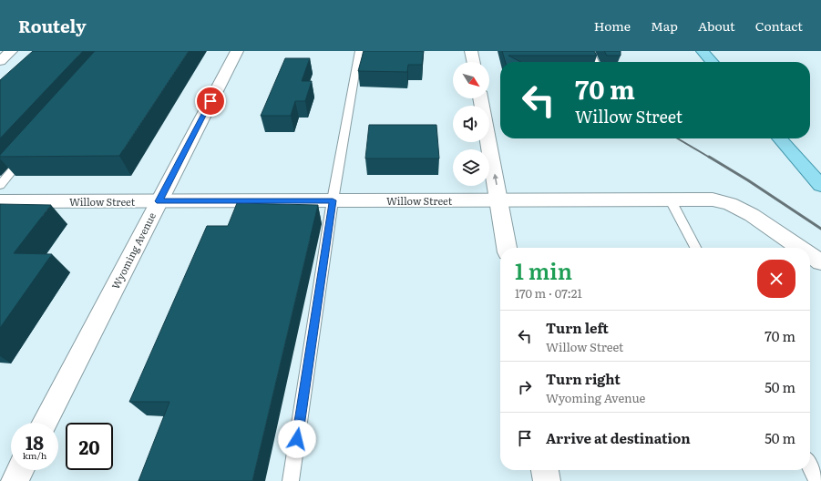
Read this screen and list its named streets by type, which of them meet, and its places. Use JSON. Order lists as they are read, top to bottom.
{
  "streets": {
    "street": ["Willow Street", "Wyoming Avenue"]
  },
  "crossings": [
    ["Willow Street", "Wyoming Avenue"]
  ],
  "north": "bottom right",
  "page": {
    "header": "Routely",
    "nav": [
      "Home",
      "Map",
      "About",
      "Contact"
    ],
    "turn": ["70 m", "Willow Street"],
    "heading": ["1 min", "170 m · 07:21"],
    "list": [
      {
        "name": "Turn left",
        "note": "Willow Street",
        "value": "70 m"
      },
      {
        "name": "Turn right",
        "note": "Wyoming Avenue",
        "value": "50 m"
      },
      {
        "name": "Arrive at destination",
        "value": "50 m"
      }
    ],
    "speed": "18 km/h",
    "limit": "20"
  }
}
